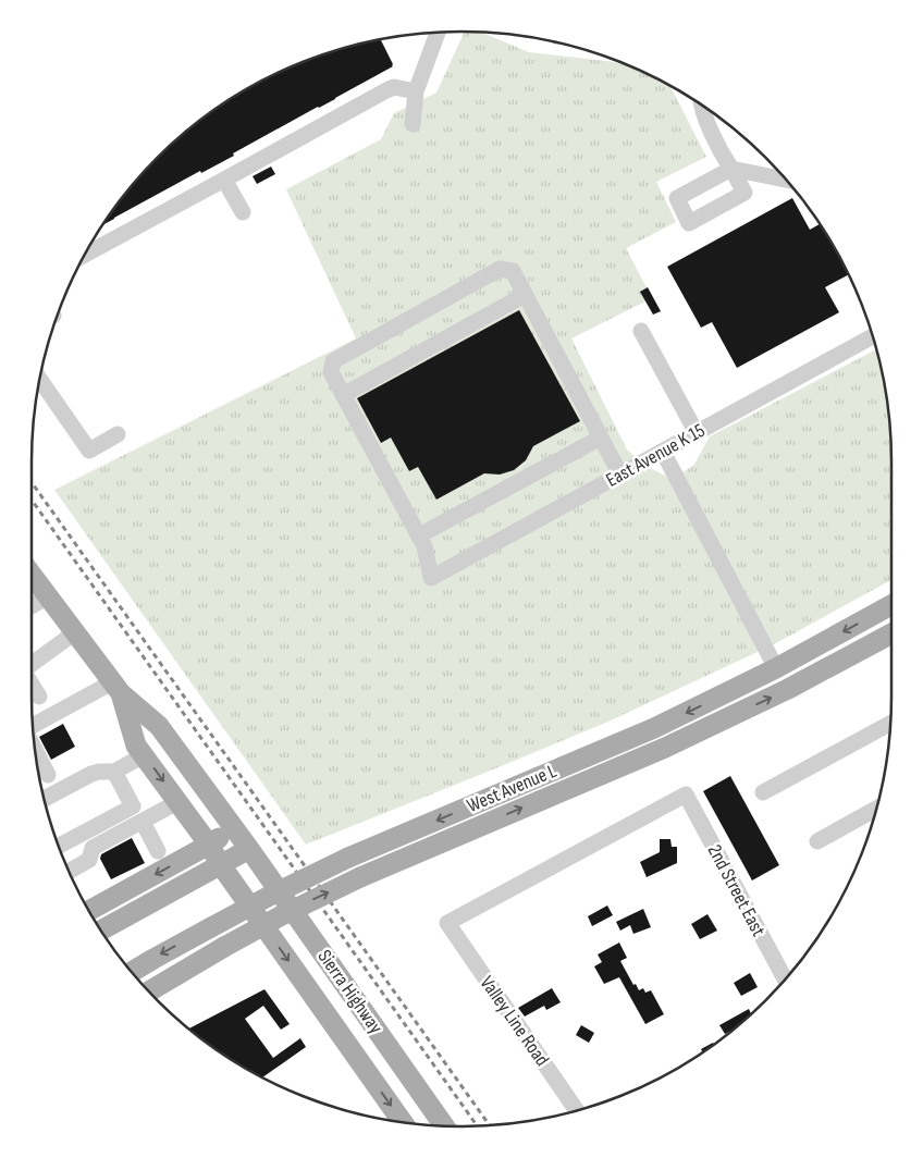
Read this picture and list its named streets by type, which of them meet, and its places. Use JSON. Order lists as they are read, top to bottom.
{
  "streets": {
    "main road": ["West Avenue L", "Sierra Highway"],
    "street": ["East Avenue K 15", "2nd Street East", "Valley Line Road"]
  },
  "crossings": [
    ["2nd Street East", "Valley Line Road"]
  ]
}
